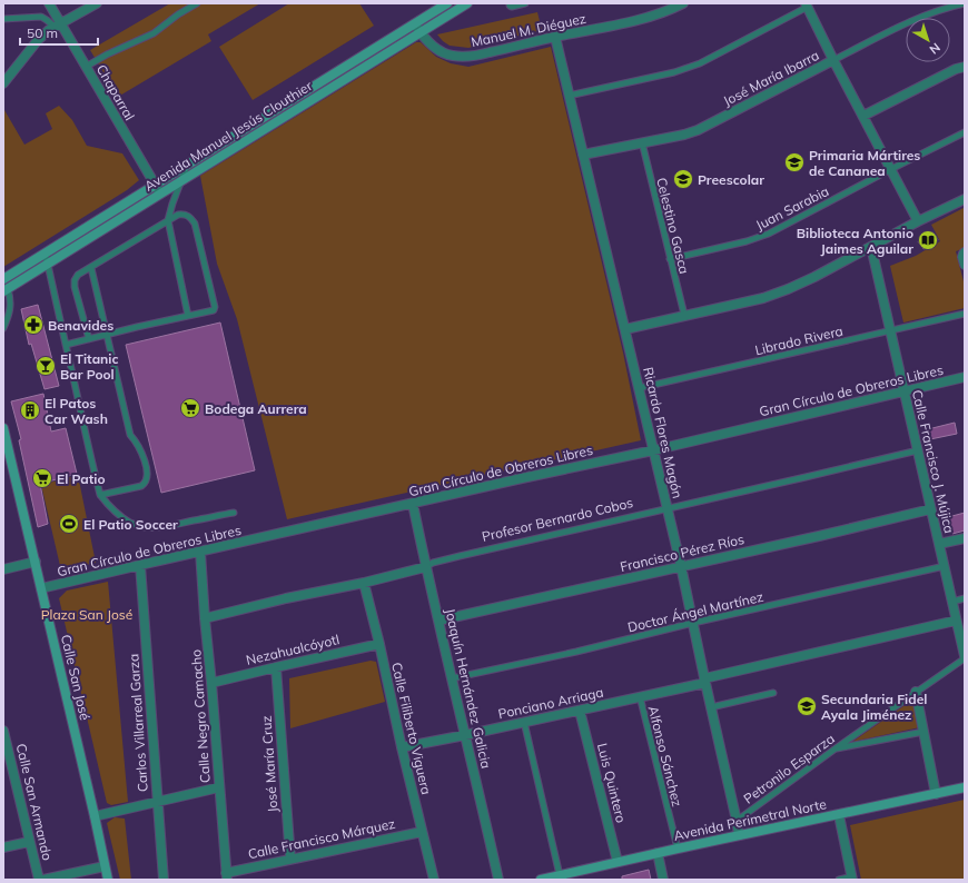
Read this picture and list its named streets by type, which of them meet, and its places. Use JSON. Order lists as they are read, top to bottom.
{
  "streets": {
    "street": [
      "Manuel M. Diéguez",
      "José María Ibarra",
      "Chaparral",
      "Avenida Manuel Jesús Clouthier",
      "Gran Círculo de Obreros Libres",
      "Ricardo Flores Magón",
      "Calle Francisco J. Mújica",
      "Profesor Bernardo Cobos",
      "Francisco Pérez Ríos",
      "Nezahualcóyotl",
      "Calle San José",
      "Joaquín Hernández Galicia",
      "Ponciano Arriaga",
      "Calle Negro Camacho",
      "Carlos Villarreal Garza",
      "Calle Filiberto Viguera",
      "José María Cruz",
      "Luis Quintero",
      "Calle San Armando",
      "Avenida Perimetral Norte",
      "Calle Francisco Márquez"
    ],
    "lane": [
      "Juan Sarabia",
      "Celestino Gasca",
      "Librado Rivera",
      "Doctor Ángel Martínez",
      "Alfonso Sánchez",
      "Petronilo Esparza"
    ]
  },
  "crossings": [
    ["Manuel M. Diéguez", "Avenida Manuel Jesús Clouthier"],
    ["Manuel M. Diéguez", "Ricardo Flores Magón"],
    ["José María Ibarra", "Celestino Gasca"],
    ["José María Ibarra", "Ricardo Flores Magón"],
    ["Chaparral", "Avenida Manuel Jesús Clouthier"],
    ["Juan Sarabia", "Celestino Gasca"],
    ["Librado Rivera", "Ricardo Flores Magón"],
    ["Librado Rivera", "Calle Francisco J. Mújica"],
    ["Gran Círculo de Obreros Libres", "Ricardo Flores Magón"],
    ["Gran Círculo de Obreros Libres", "Calle Francisco J. Mújica"],
    ["Gran Círculo de Obreros Libres", "Calle San José"],
    ["Gran Círculo de Obreros Libres", "Joaquín Hernández Galicia"],
    ["Gran Círculo de Obreros Libres", "Calle Negro Camacho"],
    ["Gran Círculo de Obreros Libres", "Carlos Villarreal Garza"],
    ["Ricardo Flores Magón", "Profesor Bernardo Cobos"],
    ["Ricardo Flores Magón", "Francisco Pérez Ríos"],
    ["Ricardo Flores Magón", "Doctor Ángel Martínez"],
    ["Ricardo Flores Magón", "Ponciano Arriaga"],
    ["Ricardo Flores Magón", "Petronilo Esparza"],
    ["Ricardo Flores Magón", "Avenida Perimetral Norte"],
    ["Calle Francisco J. Mújica", "Profesor Bernardo Cobos"],
    ["Calle Francisco J. Mújica", "Francisco Pérez Ríos"],
    ["Calle Francisco J. Mújica", "Doctor Ángel Martínez"],
    ["Calle Francisco J. Mújica", "Ponciano Arriaga"],
    ["Calle Francisco J. Mújica", "Petronilo Esparza"],
    ["Profesor Bernardo Cobos", "Joaquín Hernández Galicia"],
    ["Profesor Bernardo Cobos", "Calle Negro Camacho"],
    ["Profesor Bernardo Cobos", "Calle Filiberto Viguera"],
    ["Francisco Pérez Ríos", "Joaquín Hernández Galicia"],
    ["Doctor Ángel Martínez", "Joaquín Hernández Galicia"],
    ["Nezahualcóyotl", "Calle Negro Camacho"],
    ["Nezahualcóyotl", "Calle Filiberto Viguera"],
    ["Nezahualcóyotl", "José María Cruz"],
    ["Joaquín Hernández Galicia", "Ponciano Arriaga"],
    ["Ponciano Arriaga", "Calle Filiberto Viguera"],
    ["Ponciano Arriaga", "Alfonso Sánchez"],
    ["Ponciano Arriaga", "Luis Quintero"],
    ["Calle Negro Camacho", "Calle Francisco Márquez"],
    ["Calle Filiberto Viguera", "Calle Francisco Márquez"],
    ["Alfonso Sánchez", "Avenida Perimetral Norte"],
    ["José María Cruz", "Calle Francisco Márquez"],
    ["Luis Quintero", "Avenida Perimetral Norte"]
  ],
  "parks": ["Plaza San José"],
  "places": {
    "school or university": ["Primaria Mártires de Cananea", "Preescolar", "Secundaria Fidel Ayala Jiménez"],
    "library": ["Biblioteca Antonio Jaimes Aguilar"],
    "pharmacy": ["Benavides"],
    "bar": ["El Titanic Bar Pool"],
    "supermarket": ["Bodega Aurrera", "El Patio"],
    "building": ["El Patos Car Wash"],
    "sports": ["El Patio Soccer"]
  },
  "scale_bar": "50 m",
  "north": "bottom right"
}
